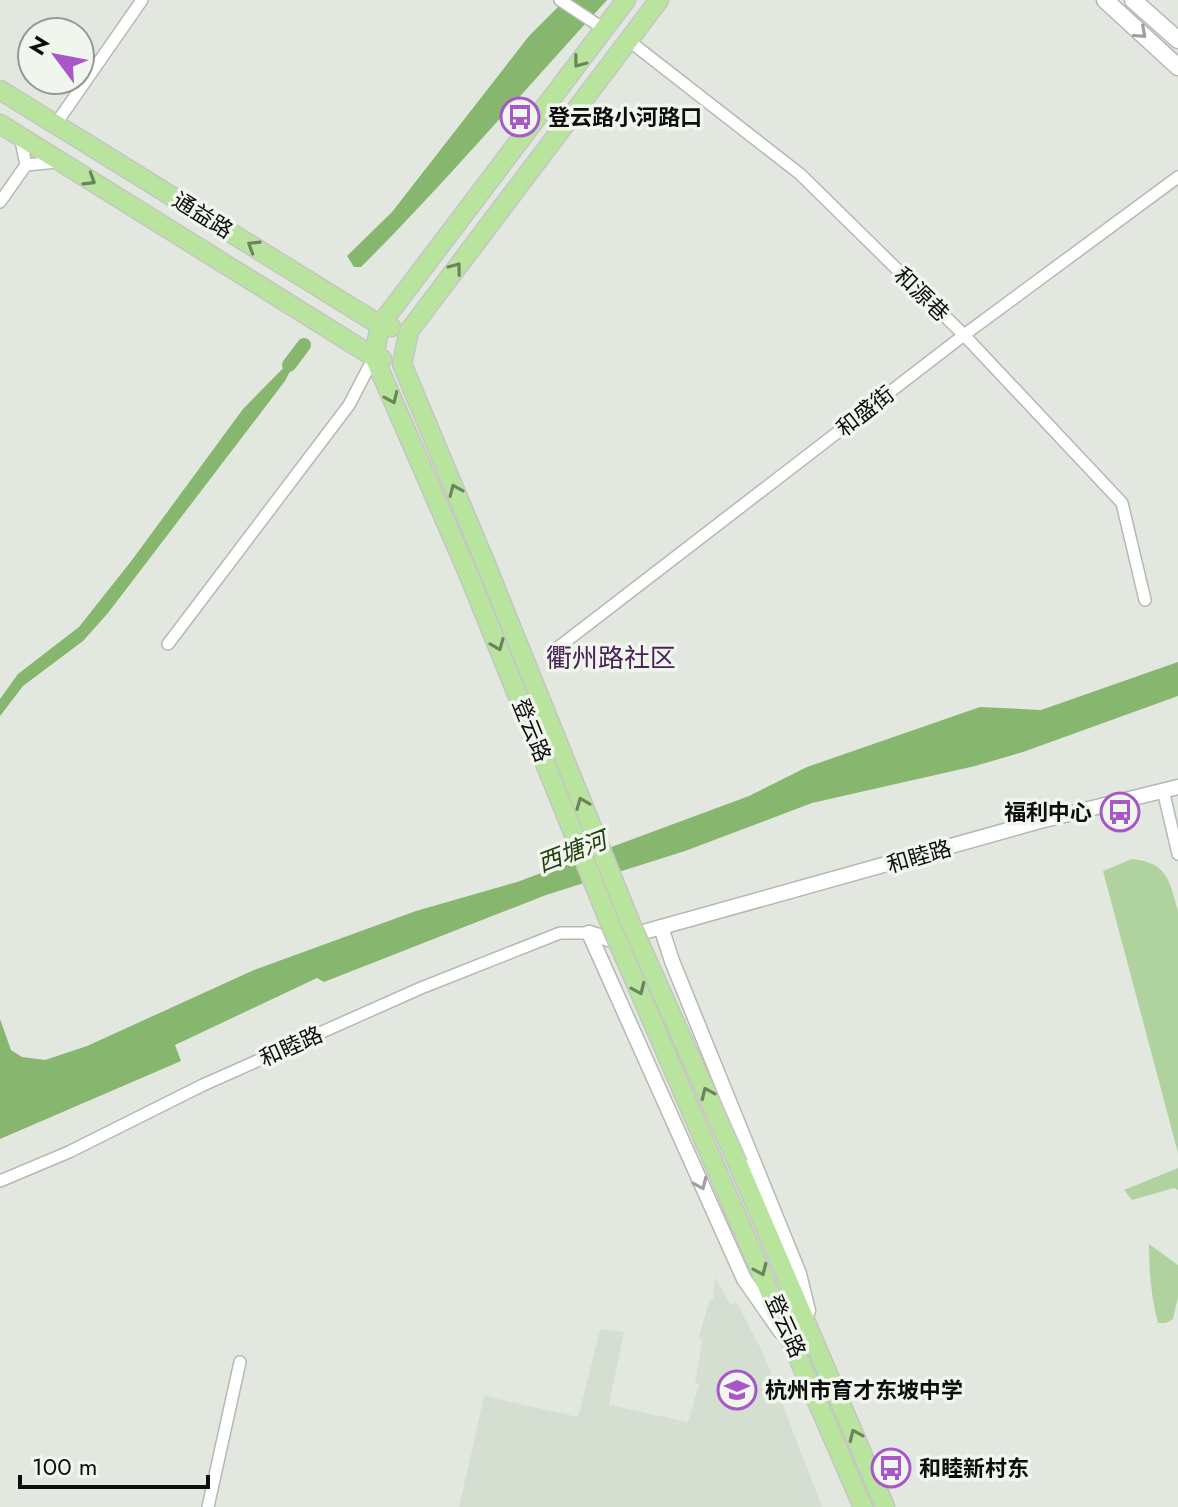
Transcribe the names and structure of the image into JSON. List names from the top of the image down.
{
  "streets": {
    "main road": ["通益路", "登云路"],
    "street": ["和源巷", "和盛街", "和睦路"]
  },
  "crossings": [
    ["通益路", "登云路"],
    ["和源巷", "和盛街"]
  ],
  "districts": ["衢州路社区"],
  "water": ["西塘河"],
  "places": {
    "bus stop": ["登云路小河路口", "福利中心", "和睦新村东"],
    "school or university": ["杭州市育才东坡中学"]
  },
  "scale_bar": "100 m",
  "north": "top left"
}
